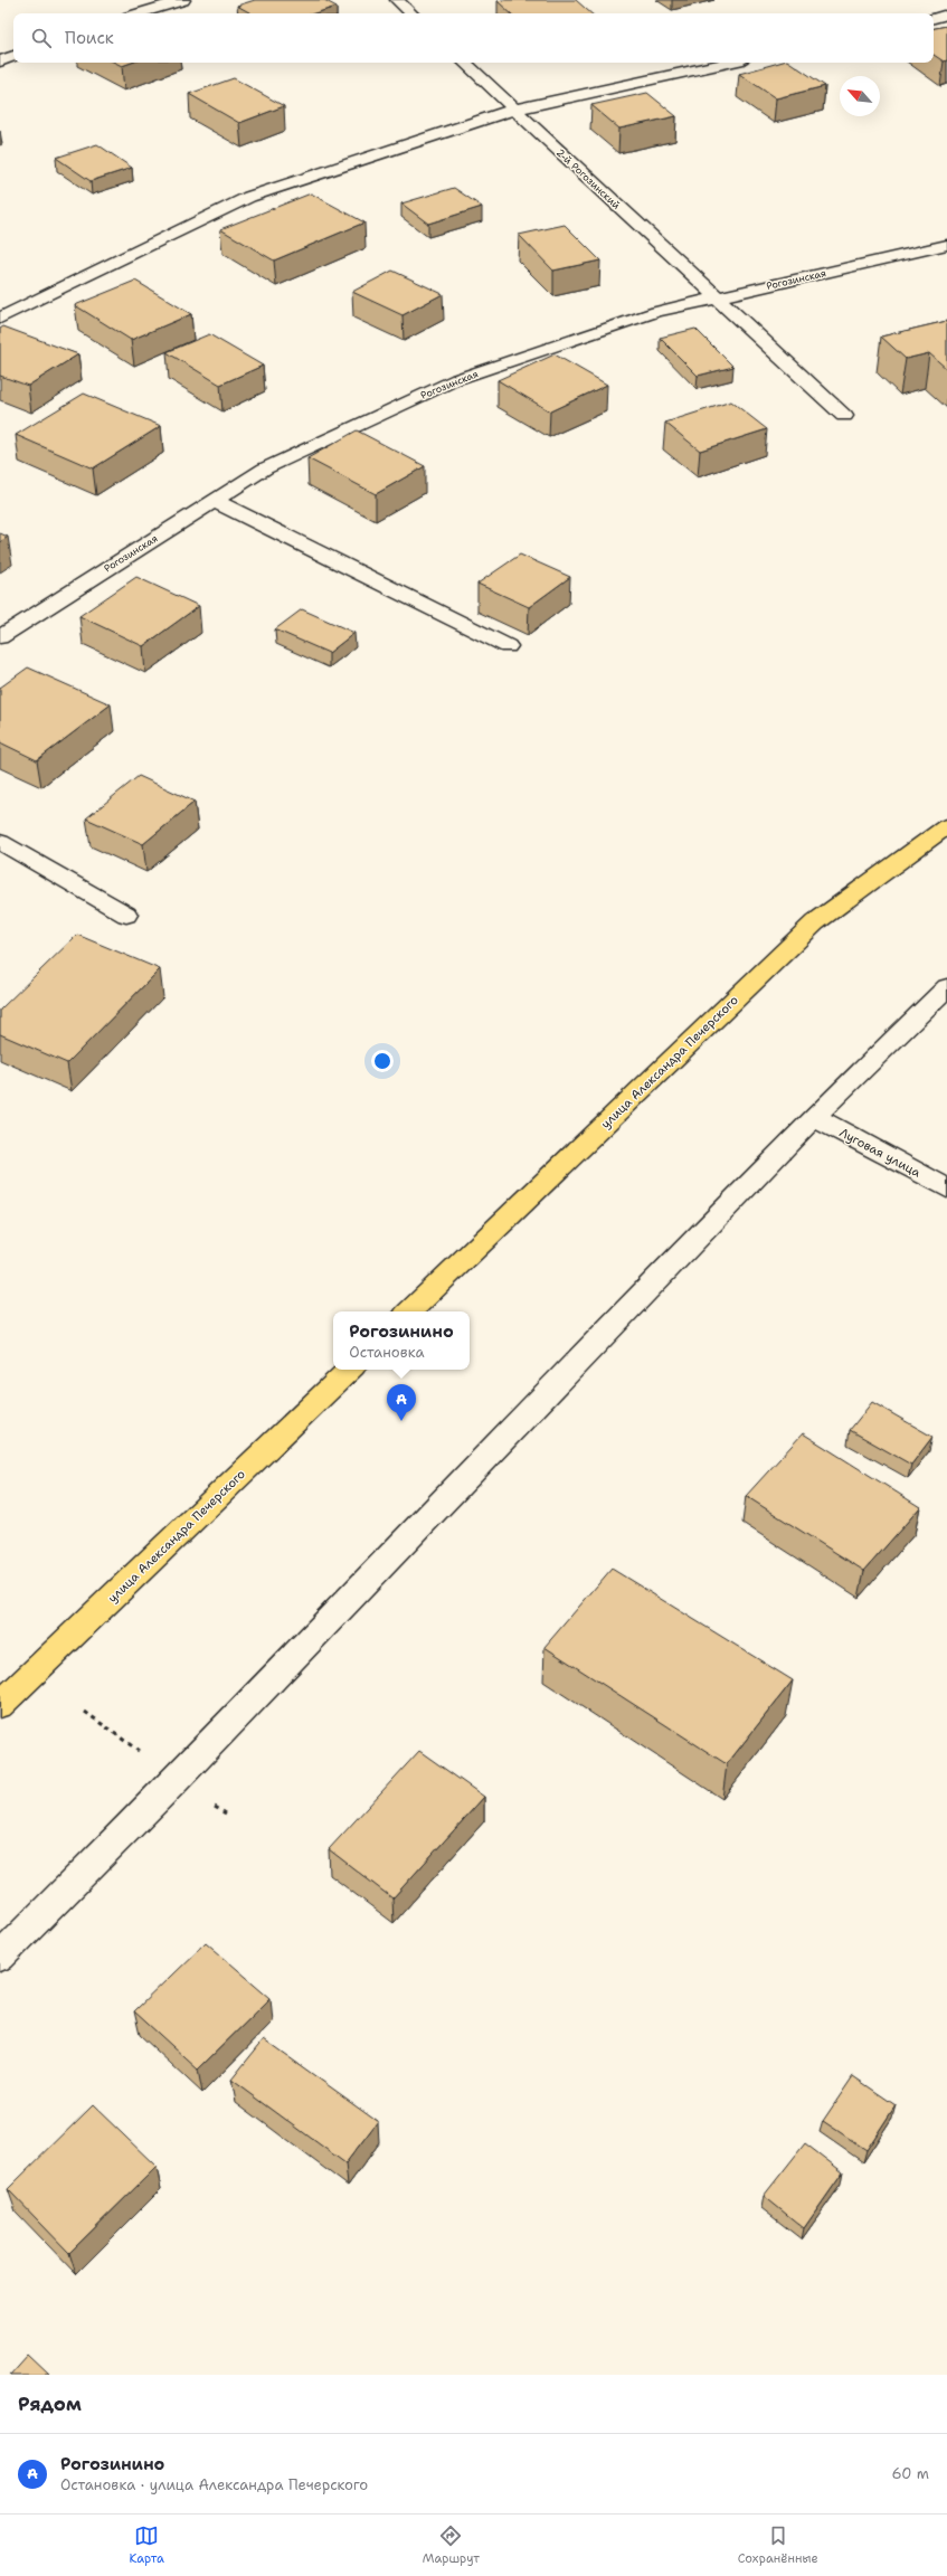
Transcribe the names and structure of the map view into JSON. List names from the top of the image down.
{
  "streets": {
    "main road": ["улица Александра Печерского"],
    "street": ["2-й Рогозинский", "Рогозинская", "Луговая улица"]
  },
  "crossings": [
    ["2-й Рогозинский", "Рогозинская"]
  ],
  "north": "top left",
  "page": {
    "search": "Поиск",
    "popup": ["Рогозинино", "Остановка"],
    "pins": "A",
    "heading": "Рядом",
    "list": [
      {
        "mark": "A",
        "name": "Рогозинино",
        "note": "Остановка · улица Александра Печерского",
        "value": "60 m"
      }
    ],
    "nav": ["Карта", "Маршрут", "Сохранённые"]
  }
}
